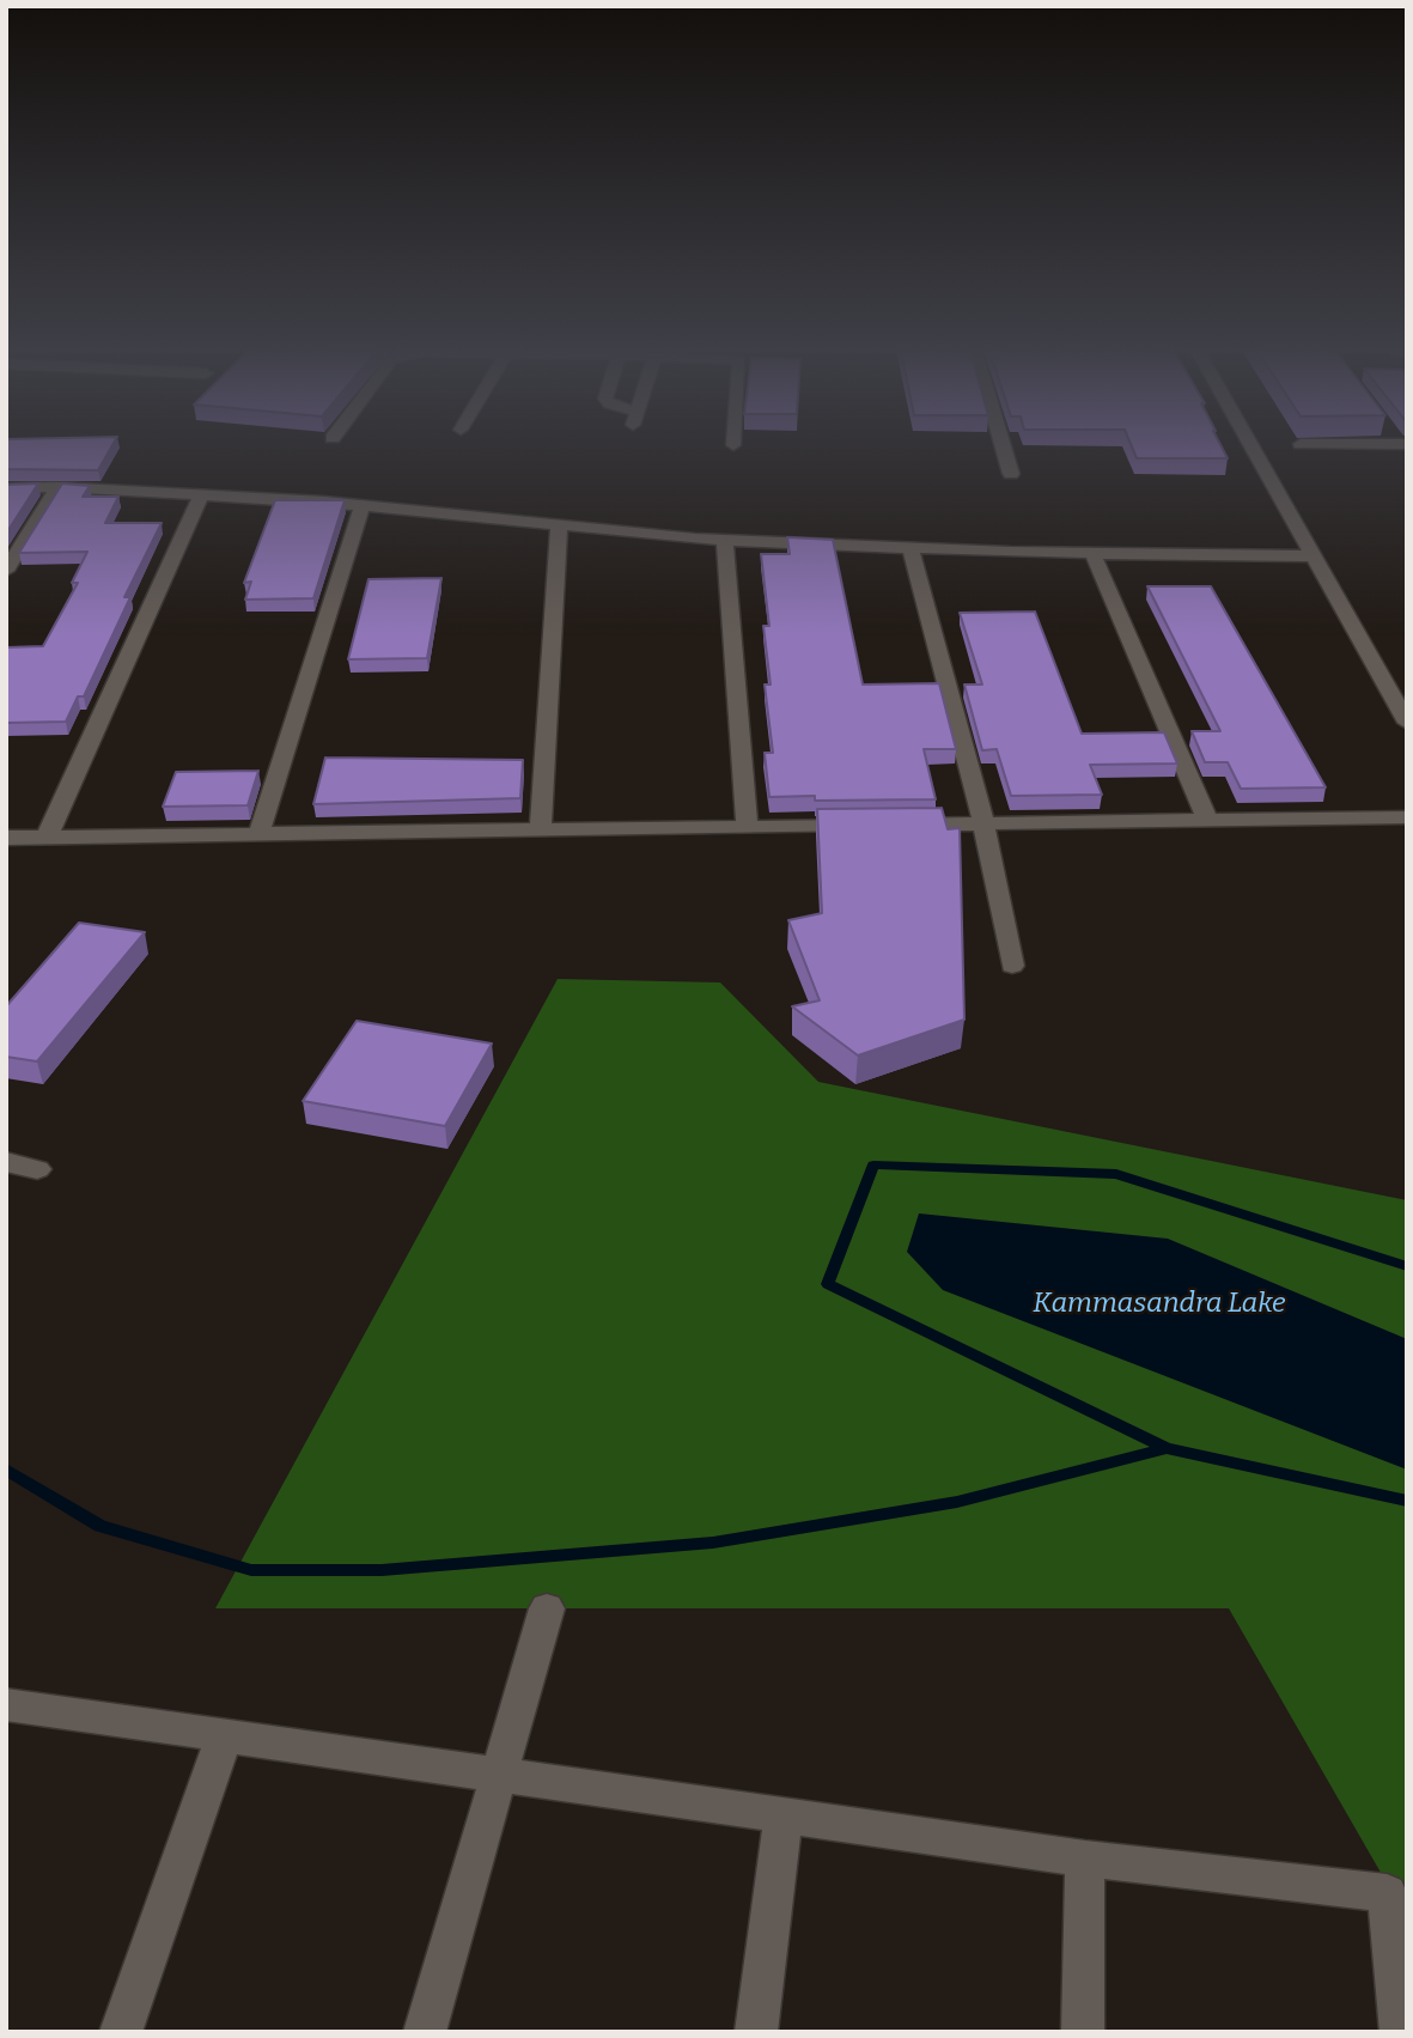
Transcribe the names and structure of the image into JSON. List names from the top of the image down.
{
  "water": ["Kammasandra Lake"]
}
